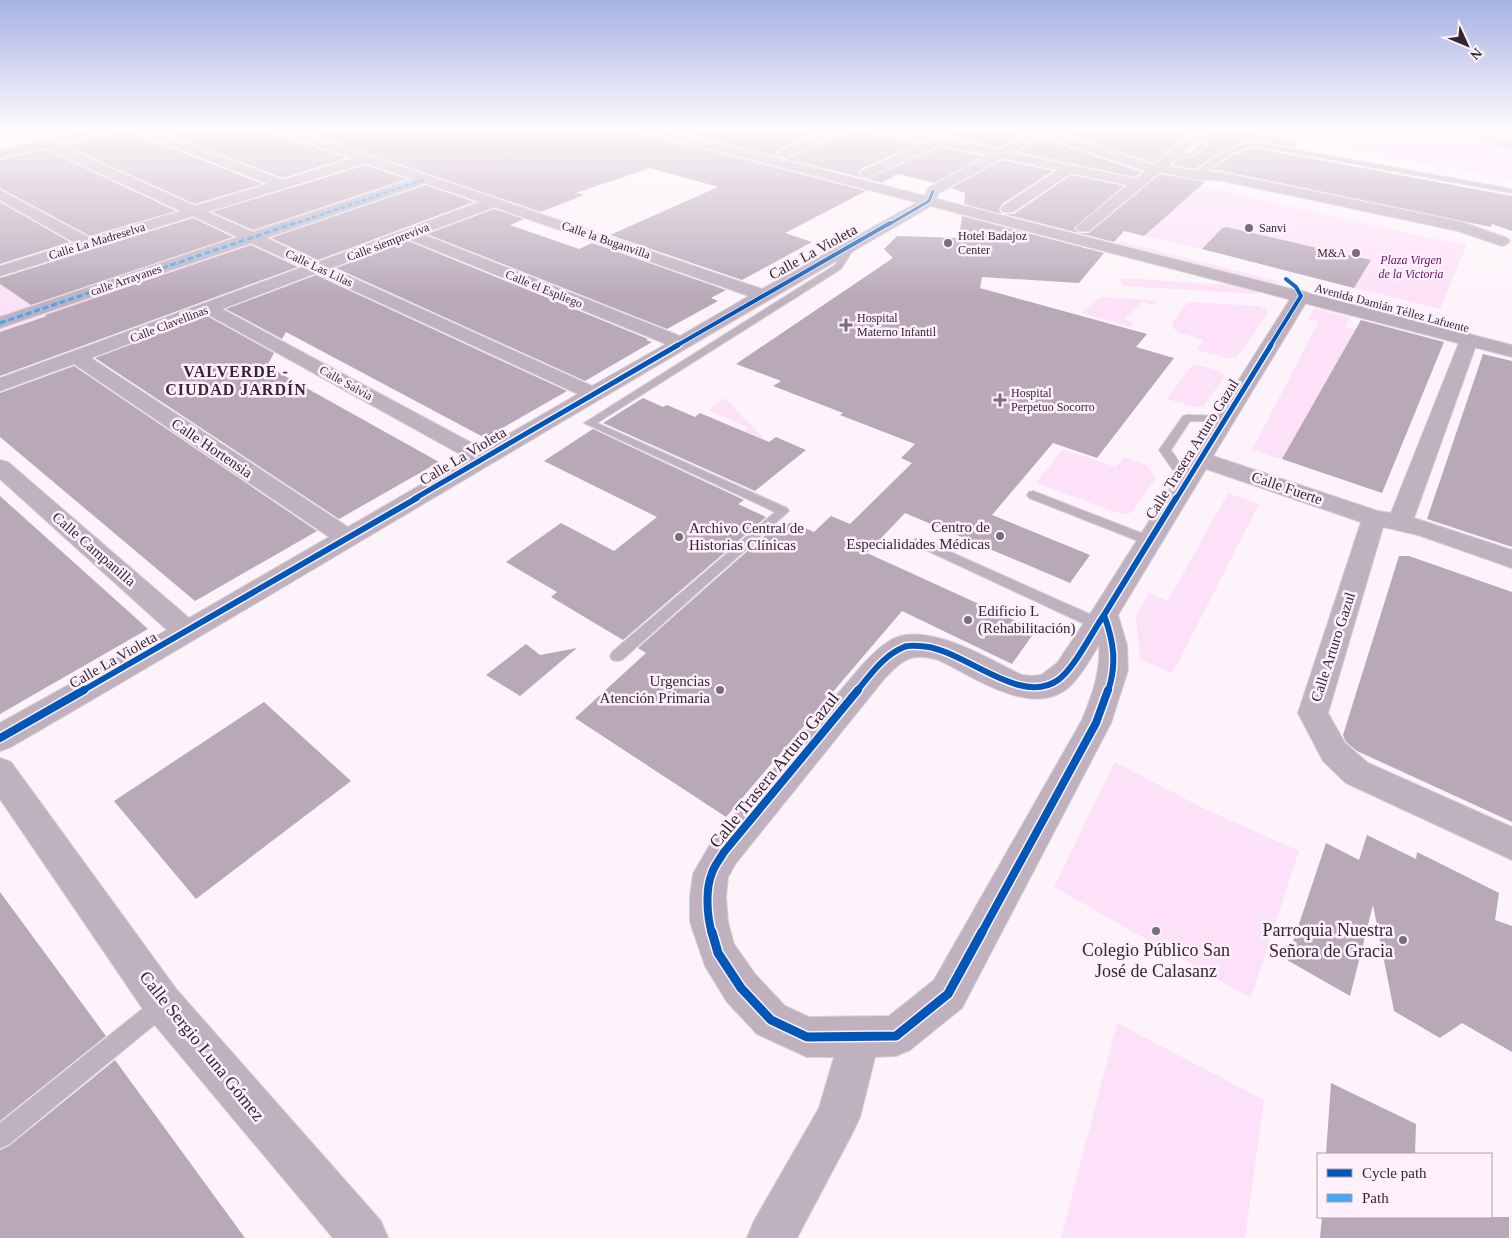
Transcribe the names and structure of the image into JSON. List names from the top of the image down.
{
  "streets": {
    "street": [
      "Calle la Buganvilla",
      "Calle La Madreselva",
      "Calle siempreviva",
      "Calle La Violeta",
      "Calle Las Lilas",
      "calle Arrayanes",
      "Calle el Espliego",
      "Avenida Damián Téllez Lafuente",
      "Calle Clavellinas",
      "Calle Salvia",
      "Calle Hortensia",
      "Calle Trasera Arturo Gazul",
      "Calle Fuerte",
      "Calle Campanilla",
      "Calle Arturo Gazul",
      "Calle Sergio Luna Gómez"
    ]
  },
  "crossings": [
    ["Calle la Buganvilla", "Calle siempreviva"],
    ["Calle la Buganvilla", "Calle La Violeta"],
    ["Calle La Madreselva", "Calle Las Lilas"],
    ["Calle siempreviva", "Calle el Espliego"],
    ["Calle siempreviva", "Calle Clavellinas"],
    ["Calle La Violeta", "Calle Las Lilas"],
    ["Calle La Violeta", "Calle el Espliego"],
    ["Calle La Violeta", "Avenida Damián Téllez Lafuente"],
    ["Calle La Violeta", "Calle Salvia"],
    ["Calle La Violeta", "Calle Hortensia"],
    ["Calle La Violeta", "Calle Campanilla"],
    ["Calle Las Lilas", "calle Arrayanes"],
    ["Calle Las Lilas", "Calle Clavellinas"],
    ["Avenida Damián Téllez Lafuente", "Calle Trasera Arturo Gazul"],
    ["Avenida Damián Téllez Lafuente", "Calle Arturo Gazul"],
    ["Calle Clavellinas", "Calle Salvia"],
    ["Calle Clavellinas", "Calle Hortensia"],
    ["Calle Trasera Arturo Gazul", "Calle Fuerte"],
    ["Calle Fuerte", "Calle Arturo Gazul"]
  ],
  "districts": ["VALVERDE - CIUDAD JARDÍN"],
  "parks": ["Plaza Virgen de la Victoria"],
  "places": {
    "other": [
      "Sanvi",
      "Hotel Badajoz Center",
      "M&A",
      "Centro de Especialidades Médicas",
      "Archivo Central de Historias Clínicas",
      "Edificio L (Rehabilitación)",
      "Urgencias Atención Primaria",
      "Colegio Público San José de Calasanz",
      "Parroquia Nuestra Señora de Gracia"
    ],
    "health": ["Hospital Materno Infantil", "Hospital Perpetuo Socorro"]
  },
  "legend": ["Cycle path", "Path"],
  "north": "bottom right"
}
